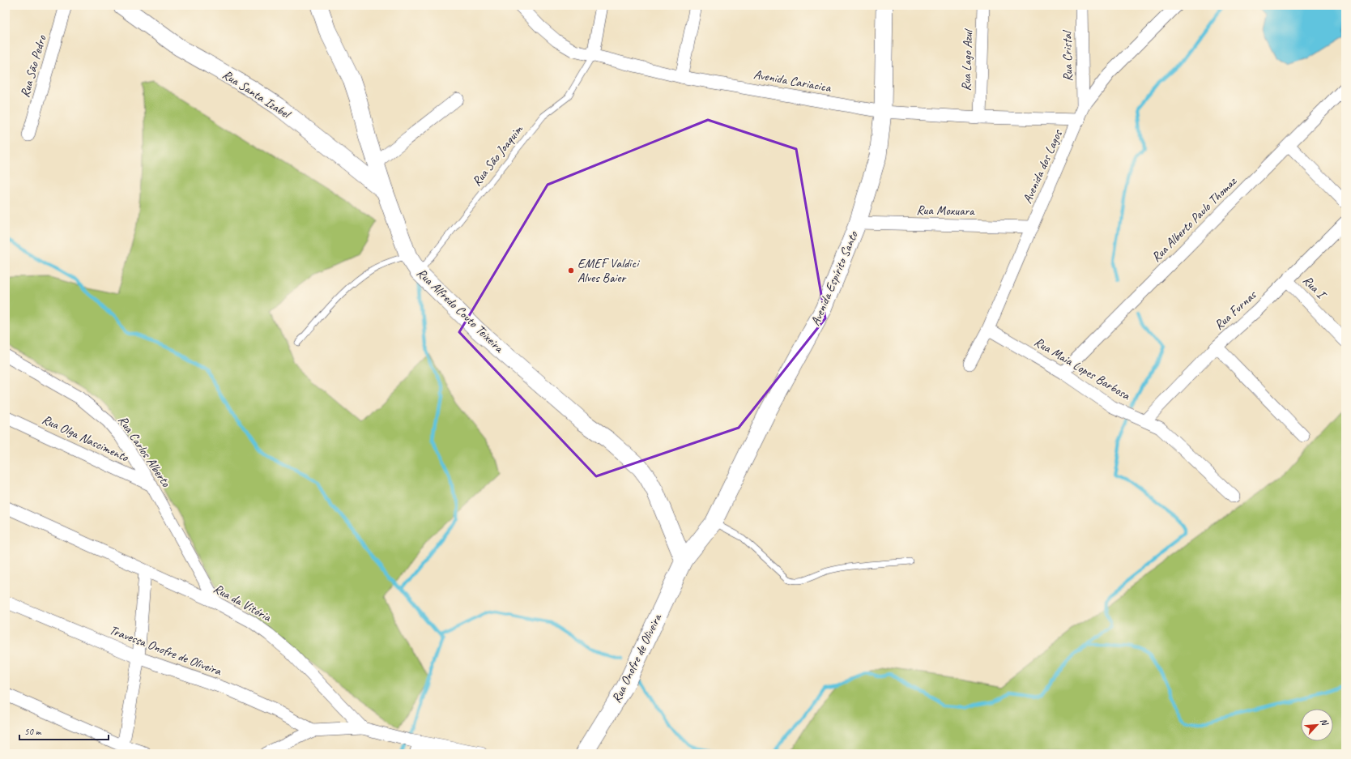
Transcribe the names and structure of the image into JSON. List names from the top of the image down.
{
  "streets": {
    "street": [
      "Rua Cristal",
      "Rua Lago Azul",
      "Rua São Pedro",
      "Avenida Cariacica",
      "Rua Santa Izabel",
      "Avenida dos Lagos",
      "Rua Moxuara",
      "Rua Alberto Paulo Thomaz",
      "Avenida Espírito Santo",
      "Rua I",
      "Rua Alfredo Couto Teixeira",
      "Rua Furnas",
      "Rua Maia Lopes Barbosa",
      "Rua Olga Nascimento",
      "Rua Carlos Alberto",
      "Rua da Vitória",
      "Travessa Onofre de Oliveira",
      "Rua Onofre de Oliveira"
    ],
    "lane": ["Rua São Joaquim"]
  },
  "crossings": [
    ["Rua Cristal", "Avenida dos Lagos"],
    ["Rua Lago Azul", "Avenida Cariacica"],
    ["Avenida Cariacica", "Rua São Joaquim"],
    ["Avenida Cariacica", "Avenida dos Lagos"],
    ["Avenida Cariacica", "Avenida Espírito Santo"],
    ["Rua Santa Izabel", "Rua Alfredo Couto Teixeira"],
    ["Rua São Joaquim", "Rua Alfredo Couto Teixeira"],
    ["Avenida dos Lagos", "Rua Moxuara"],
    ["Avenida dos Lagos", "Rua Maia Lopes Barbosa"],
    ["Rua Moxuara", "Avenida Espírito Santo"],
    ["Rua Alberto Paulo Thomaz", "Rua Maia Lopes Barbosa"],
    ["Avenida Espírito Santo", "Rua Alfredo Couto Teixeira"],
    ["Avenida Espírito Santo", "Rua Onofre de Oliveira"],
    ["Rua I", "Rua Furnas"],
    ["Rua Alfredo Couto Teixeira", "Rua Onofre de Oliveira"],
    ["Rua Furnas", "Rua Maia Lopes Barbosa"],
    ["Rua Olga Nascimento", "Rua Carlos Alberto"],
    ["Rua Carlos Alberto", "Rua da Vitória"]
  ],
  "places": ["EMEF Valdici Alves Baier"],
  "scale_bar": "50 m",
  "north": "top right"
}
